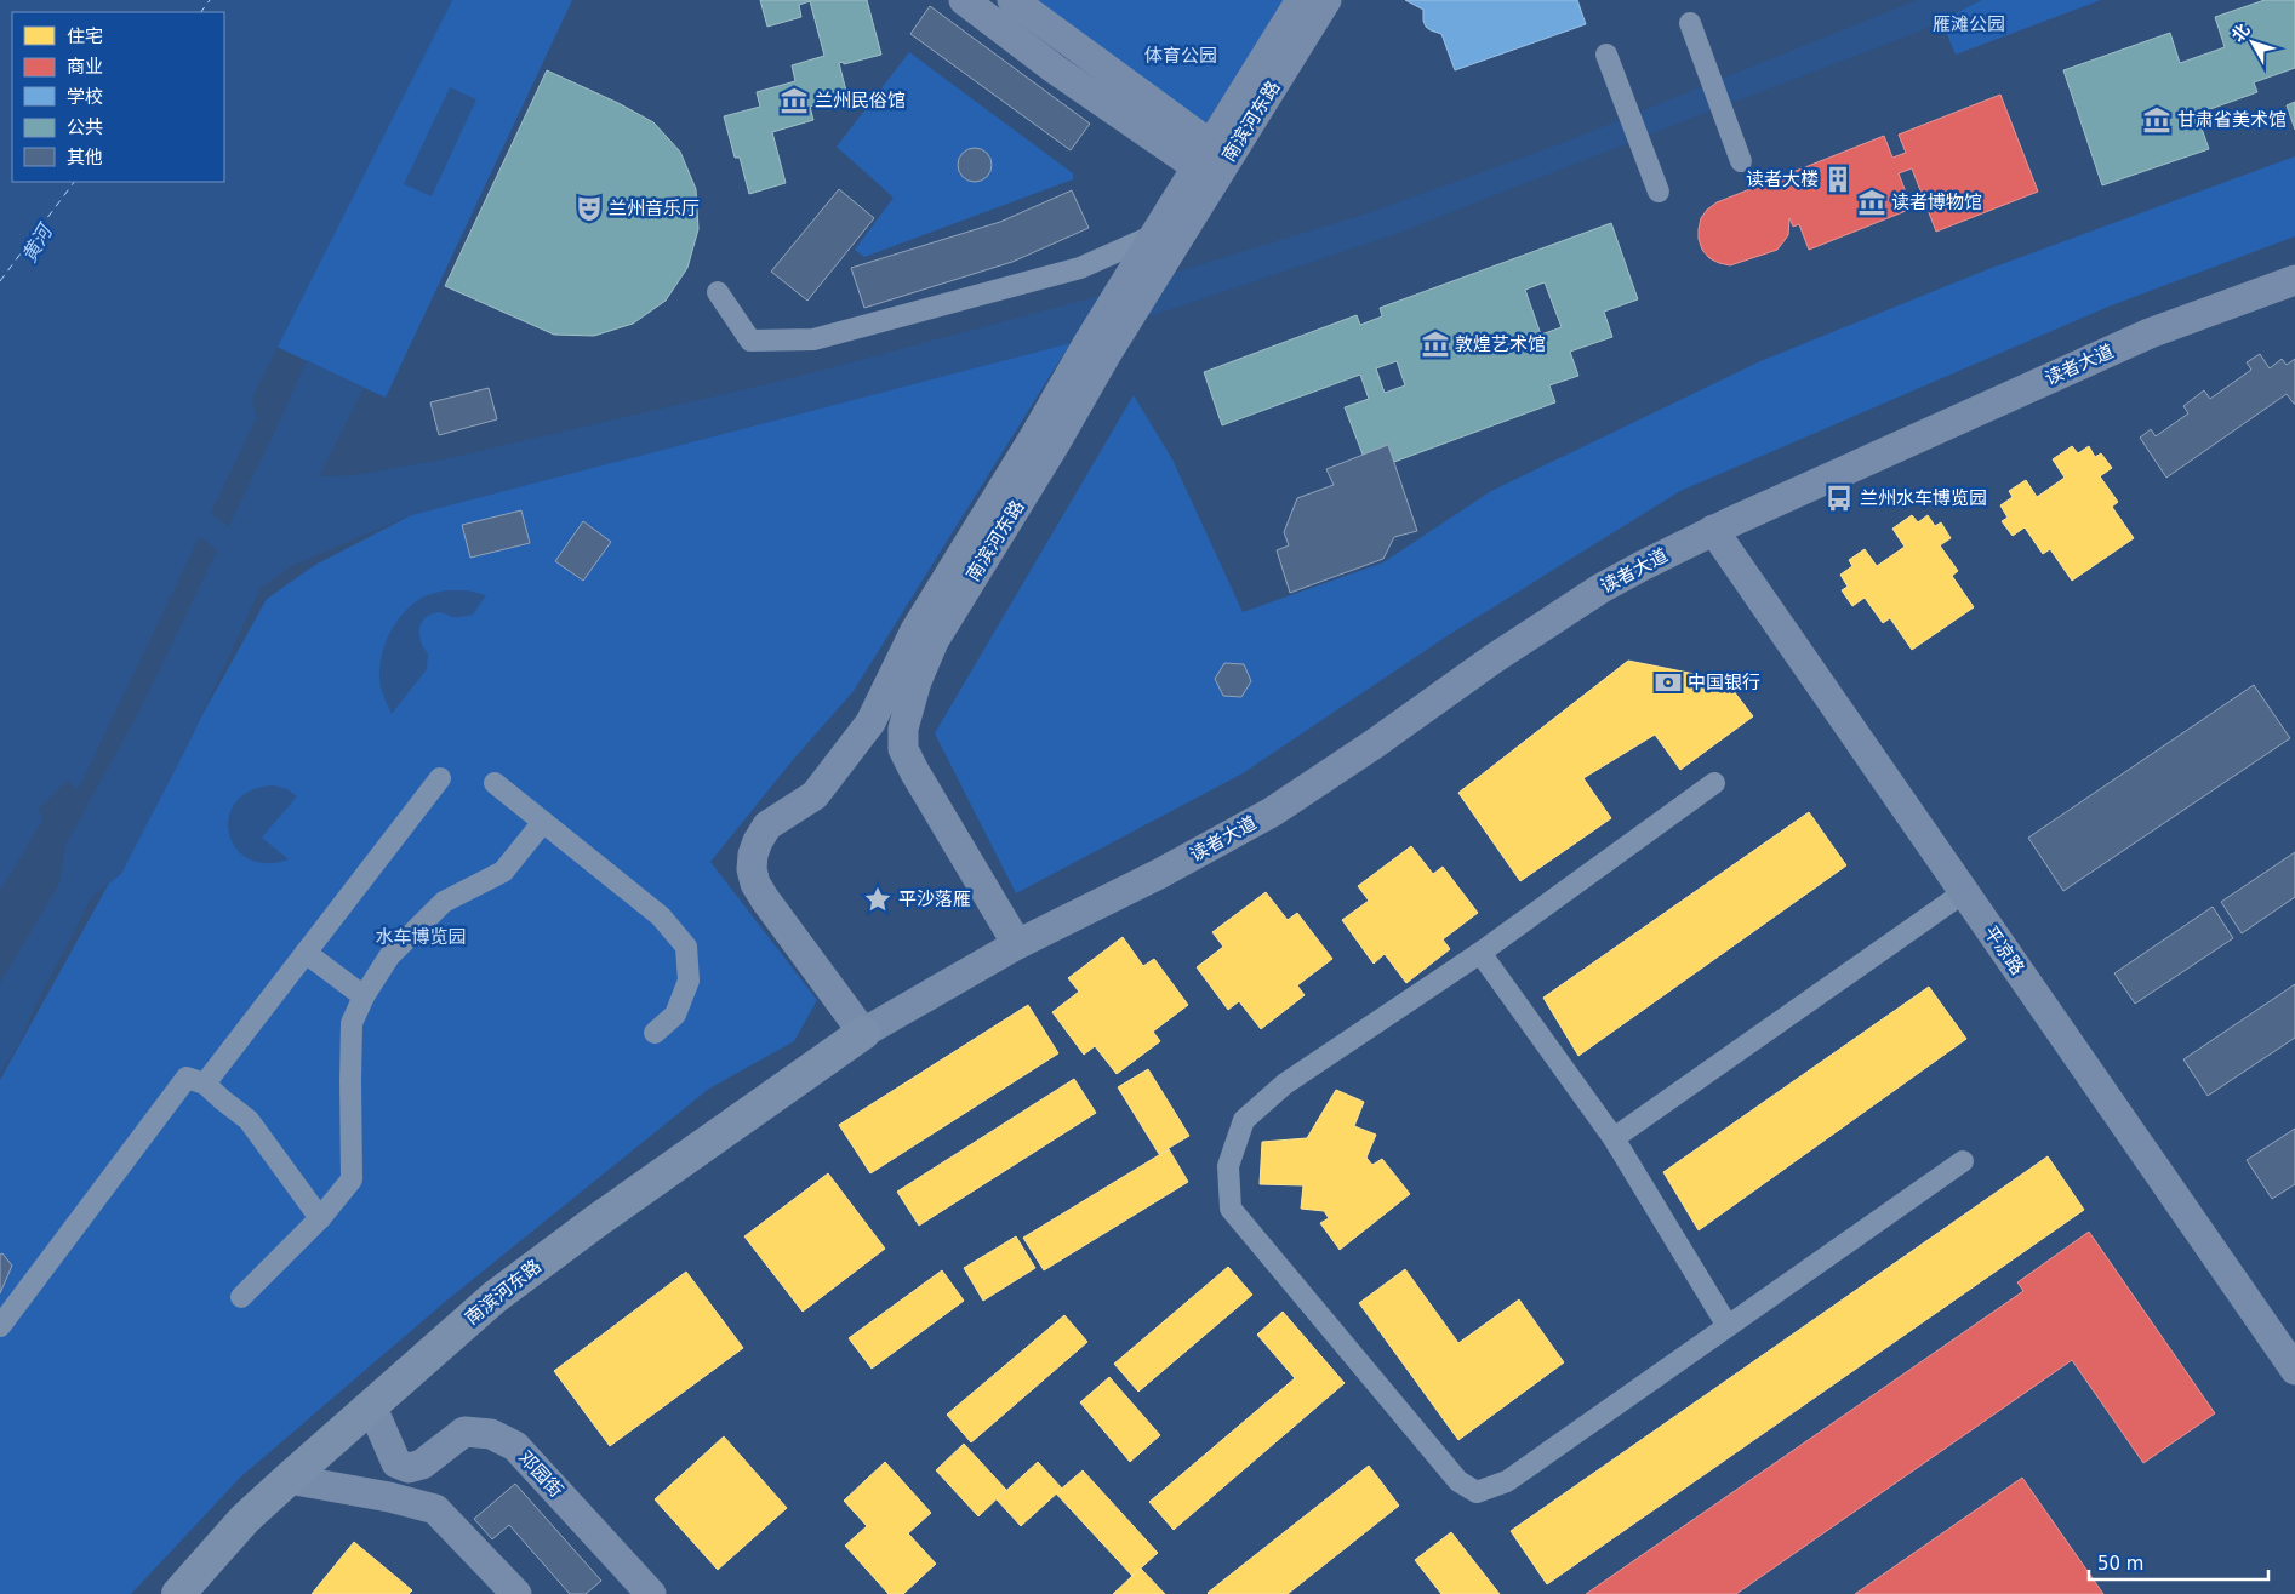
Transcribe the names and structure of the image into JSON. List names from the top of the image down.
{
  "streets": {
    "main road": [
      "南滨河东路",
      "读者大道",
      "平凉路",
      "邓园街"
    ]
  },
  "crossings": [
    ["南滨河东路", "读者大道"],
    ["南滨河东路", "邓园街"],
    ["读者大道", "平凉路"]
  ],
  "water": ["黄河"],
  "parks": ["雁滩公园", "体育公园", "水车博览园"],
  "places": {
    "museum": [
      "兰州民俗馆",
      "甘肃省美术馆",
      "读者博物馆",
      "敦煌艺术馆"
    ],
    "building": ["读者大楼"],
    "theatre": ["兰州音乐厅"],
    "bus stop": ["兰州水车博览园"],
    "bank": ["中国银行"],
    "place": ["平沙落雁"]
  },
  "legend": [
    "住宅",
    "商业",
    "学校",
    "公共",
    "其他"
  ],
  "scale_bar": "50 m",
  "north": "top left"
}
